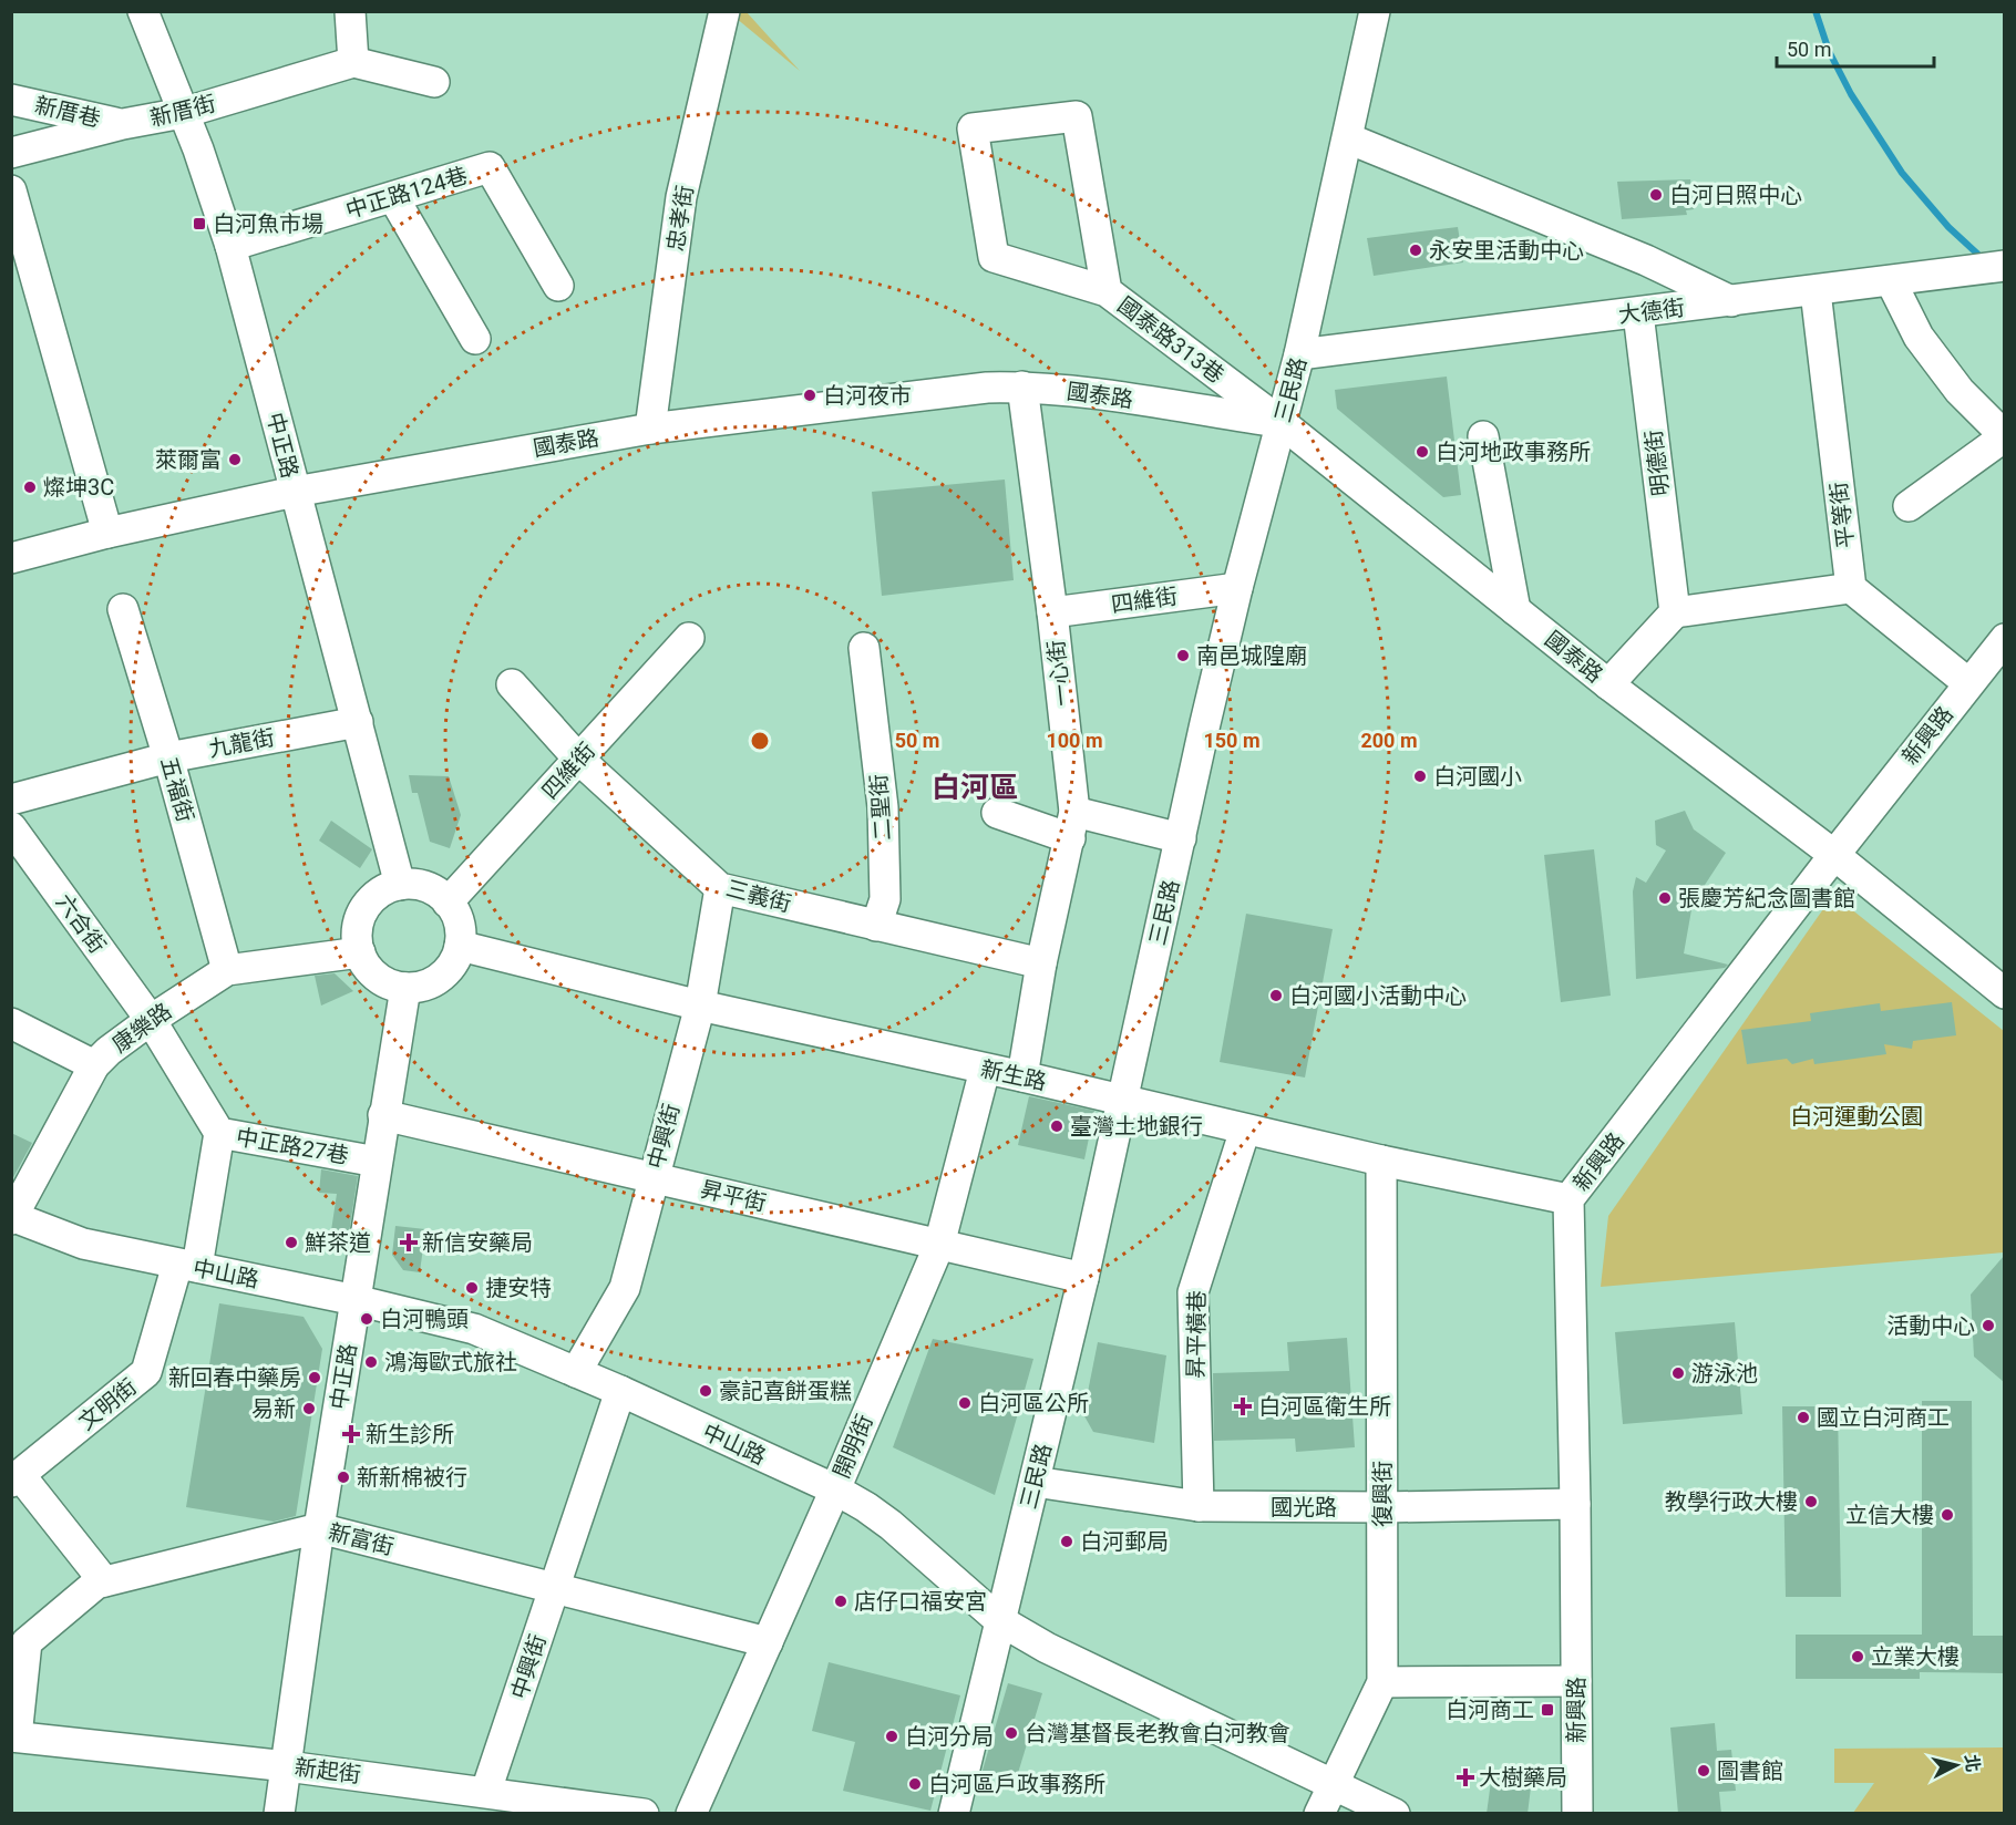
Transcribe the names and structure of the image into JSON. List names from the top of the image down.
{
  "streets": {
    "street": [
      "新厝街",
      "新厝巷",
      "中正路124巷",
      "忠孝街",
      "大德街",
      "國泰路313巷",
      "三民路",
      "國泰路",
      "中正路",
      "明德街",
      "平等街",
      "四維街",
      "一心街",
      "新興路",
      "九龍街",
      "五福街",
      "二聖街",
      "三義街",
      "六合街",
      "康樂路",
      "新生路",
      "中興街",
      "中正路27巷",
      "昇平街",
      "中山路",
      "昇平橫巷",
      "文明街",
      "開明街",
      "復興街",
      "國光路",
      "新富街",
      "新起街"
    ]
  },
  "crossings": [
    ["新厝街", "新厝巷"],
    ["新厝街", "中正路"],
    ["中正路124巷", "中正路"],
    ["忠孝街", "國泰路"],
    ["大德街", "三民路"],
    ["大德街", "明德街"],
    ["大德街", "平等街"],
    ["國泰路313巷", "三民路"],
    ["國泰路313巷", "國泰路"],
    ["三民路", "國泰路"],
    ["三民路", "四維街"],
    ["三民路", "新生路"],
    ["三民路", "昇平街"],
    ["三民路", "中山路"],
    ["三民路", "國光路"],
    ["國泰路", "中正路"],
    ["國泰路", "一心街"],
    ["國泰路", "新興路"],
    ["中正路", "四維街"],
    ["中正路", "九龍街"],
    ["中正路", "康樂路"],
    ["中正路", "新生路"],
    ["中正路", "中正路27巷"],
    ["中正路", "昇平街"],
    ["中正路", "中山路"],
    ["中正路", "新富街"],
    ["中正路", "新起街"],
    ["四維街", "一心街"],
    ["四維街", "三義街"],
    ["四維街", "康樂路"],
    ["四維街", "新生路"],
    ["一心街", "三義街"],
    ["一心街", "新生路"],
    ["新興路", "新生路"],
    ["新興路", "國光路"],
    ["九龍街", "五福街"],
    ["五福街", "康樂路"],
    ["二聖街", "三義街"],
    ["三義街", "中興街"],
    ["六合街", "康樂路"],
    ["六合街", "中正路27巷"],
    ["康樂路", "新生路"],
    ["康樂路", "中正路27巷"],
    ["康樂路", "中山路"],
    ["新生路", "中興街"],
    ["新生路", "昇平橫巷"],
    ["新生路", "開明街"],
    ["新生路", "復興街"],
    ["中興街", "昇平街"],
    ["中興街", "中山路"],
    ["中興街", "新富街"],
    ["中興街", "新起街"],
    ["中正路27巷", "文明街"],
    ["昇平街", "開明街"],
    ["中山路", "文明街"],
    ["中山路", "開明街"],
    ["中山路", "復興街"],
    ["昇平橫巷", "國光路"],
    ["開明街", "新富街"],
    ["復興街", "國光路"],
    ["新富街", "新起街"]
  ],
  "districts": ["白河區"],
  "parks": ["白河運動公園"],
  "places": {
    "other": [
      "白河日照中心",
      "永安里活動中心",
      "白河夜市",
      "白河地政事務所",
      "萊爾富",
      "燦坤3C",
      "南邑城隍廟",
      "白河國小",
      "張慶芳紀念圖書館",
      "白河國小活動中心",
      "臺灣土地銀行",
      "鮮茶道",
      "捷安特",
      "白河鴨頭",
      "活動中心",
      "鴻海歐式旅社",
      "游泳池",
      "新回春中藥房",
      "豪記喜餅蛋糕",
      "白河區公所",
      "易新",
      "國立白河商工",
      "新新棉被行",
      "教學行政大樓",
      "立信大樓",
      "白河郵局",
      "店仔口福安宮",
      "立業大樓",
      "台灣基督長老教會白河教會",
      "白河分局",
      "圖書館",
      "白河區戶政事務所"
    ],
    "transit": ["白河魚市場", "白河商工"],
    "health": [
      "新信安藥局",
      "白河區衛生所",
      "新生診所",
      "大樹藥局"
    ]
  },
  "scale_bar": "50 m",
  "north": "right",
  "rings": [
    "50 m",
    "100 m",
    "150 m",
    "200 m"
  ]
}
